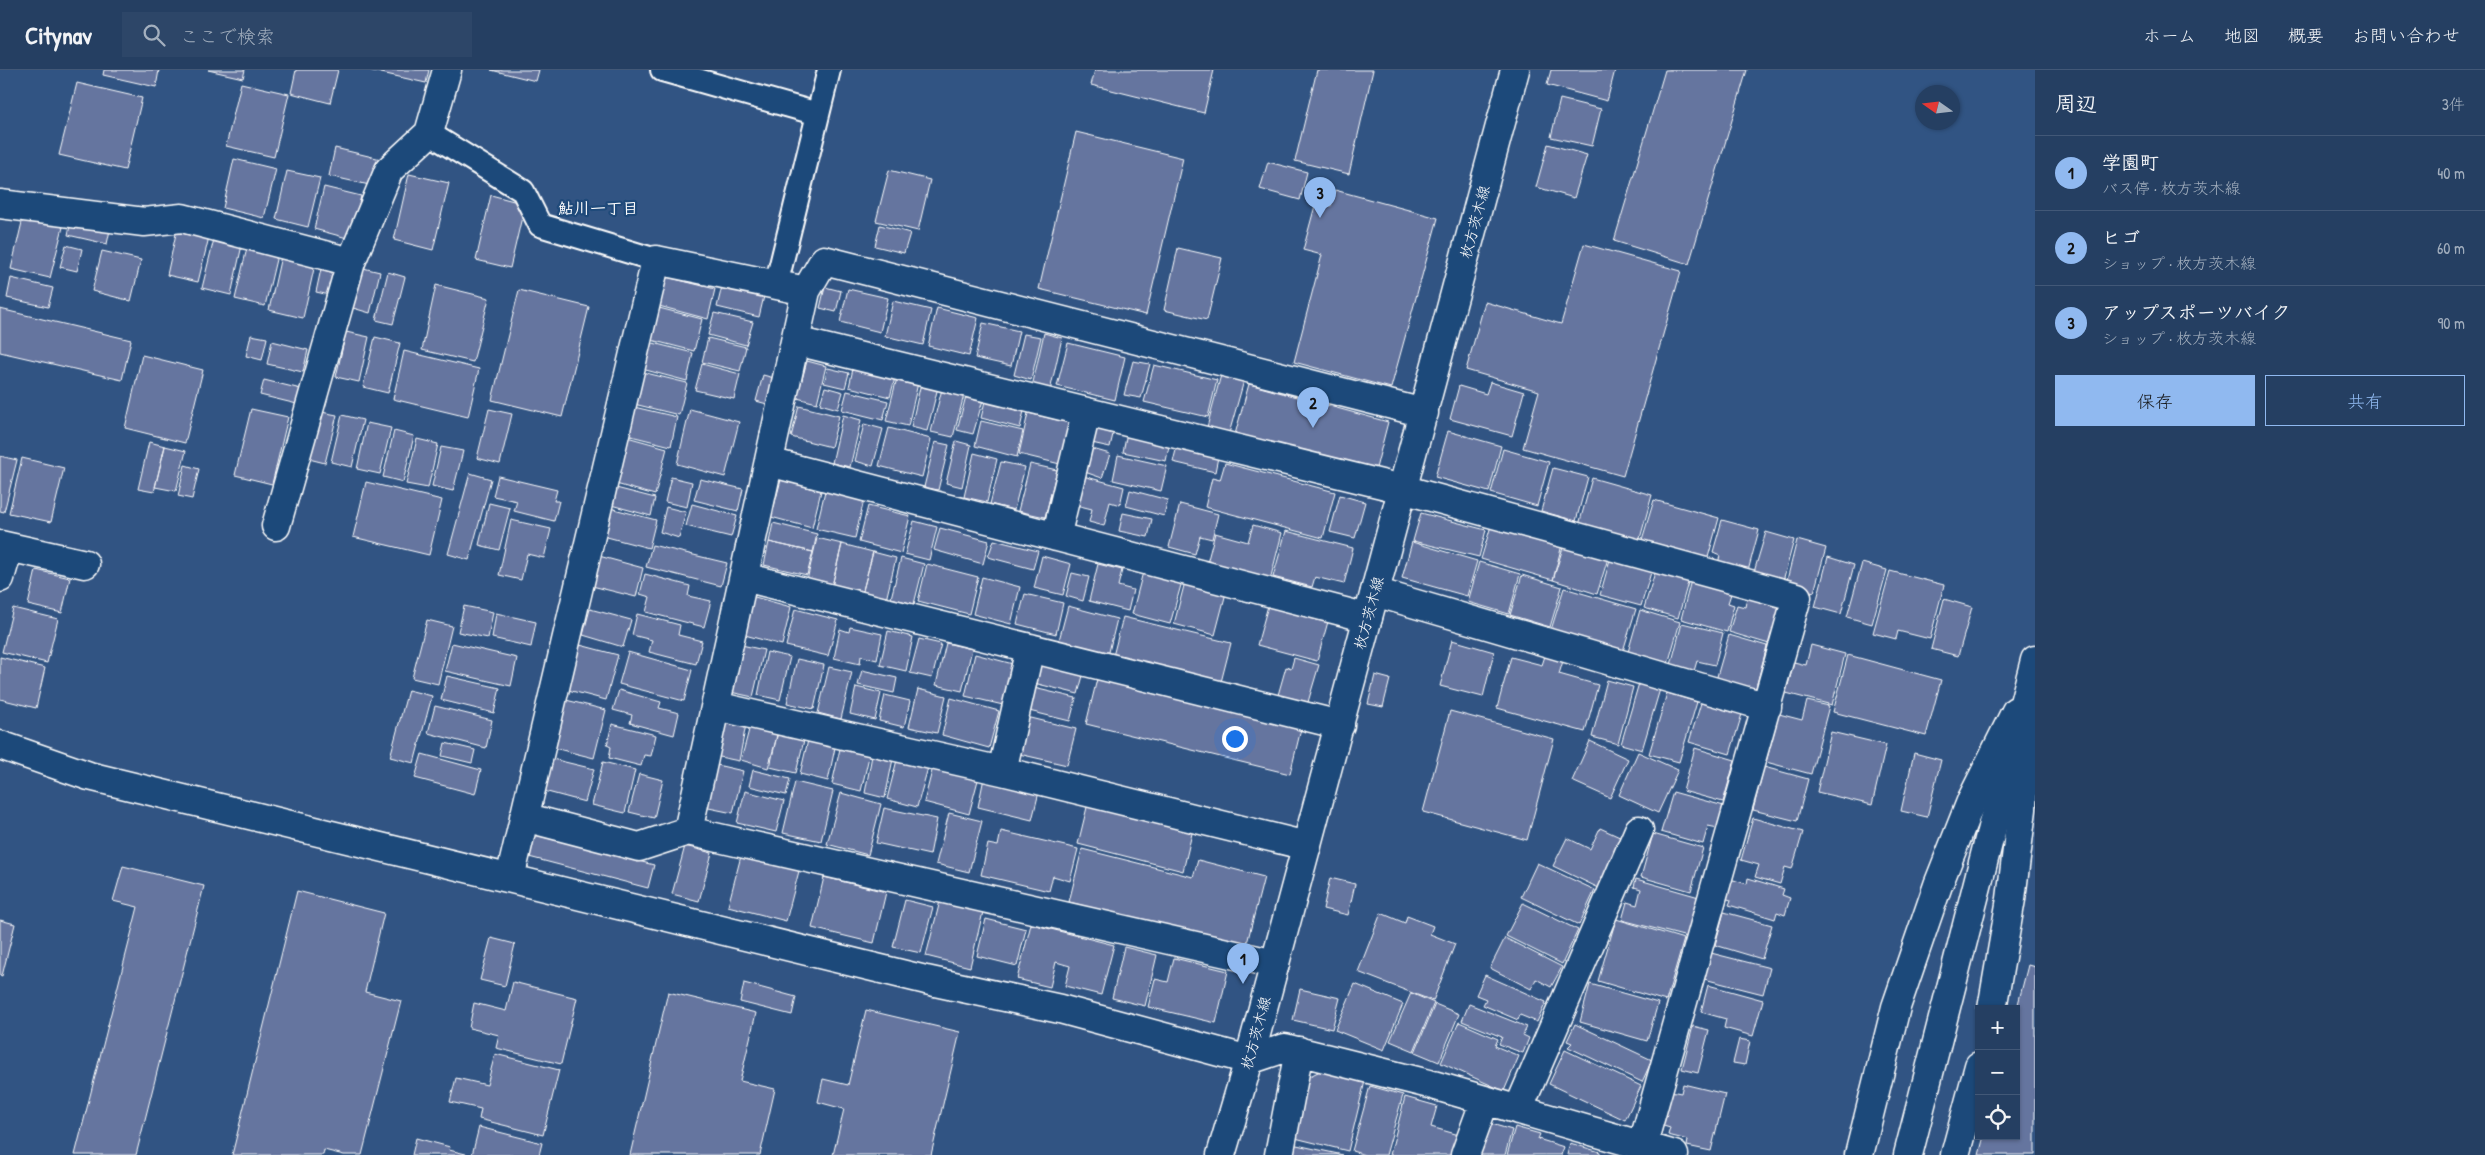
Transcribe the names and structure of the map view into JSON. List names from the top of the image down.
{
  "streets": {
    "street": ["枚方茨木線"]
  },
  "districts": ["鮎川一丁目"],
  "north": "left",
  "page": {
    "header": "Citynav",
    "search": "ここで検索",
    "nav": [
      "ホーム",
      "地図",
      "概要",
      "お問い合わせ"
    ],
    "heading": ["周辺", "3件"],
    "list": [
      {
        "mark": "1",
        "name": "学園町",
        "note": "バス停 · 枚方茨木線",
        "value": "40 m"
      },
      {
        "mark": "2",
        "name": "ヒゴ",
        "note": "ショップ · 枚方茨木線",
        "value": "60 m"
      },
      {
        "mark": "3",
        "name": "アップスポーツバイク",
        "note": "ショップ · 枚方茨木線",
        "value": "90 m"
      }
    ],
    "pins": ["3", "2", "1"],
    "buttons": ["保存", "共有"],
    "map_buttons": ["+", "−"]
  }
}
